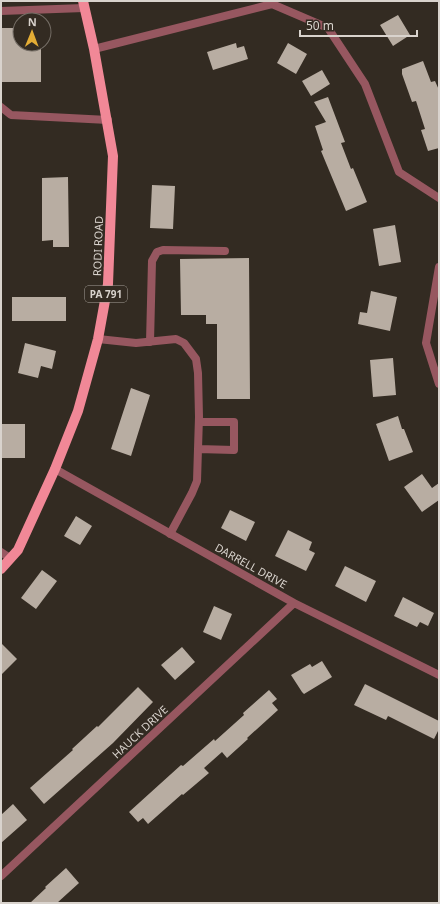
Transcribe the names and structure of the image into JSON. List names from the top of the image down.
{
  "streets": {
    "main road": ["RODI ROAD", "PA 791"],
    "street": ["DARRELL DRIVE", "HAUCK DRIVE"]
  },
  "crossings": [
    ["RODI ROAD", "DARRELL DRIVE"],
    ["DARRELL DRIVE", "HAUCK DRIVE"]
  ],
  "scale_bar": "50 m",
  "north": "top"
}
